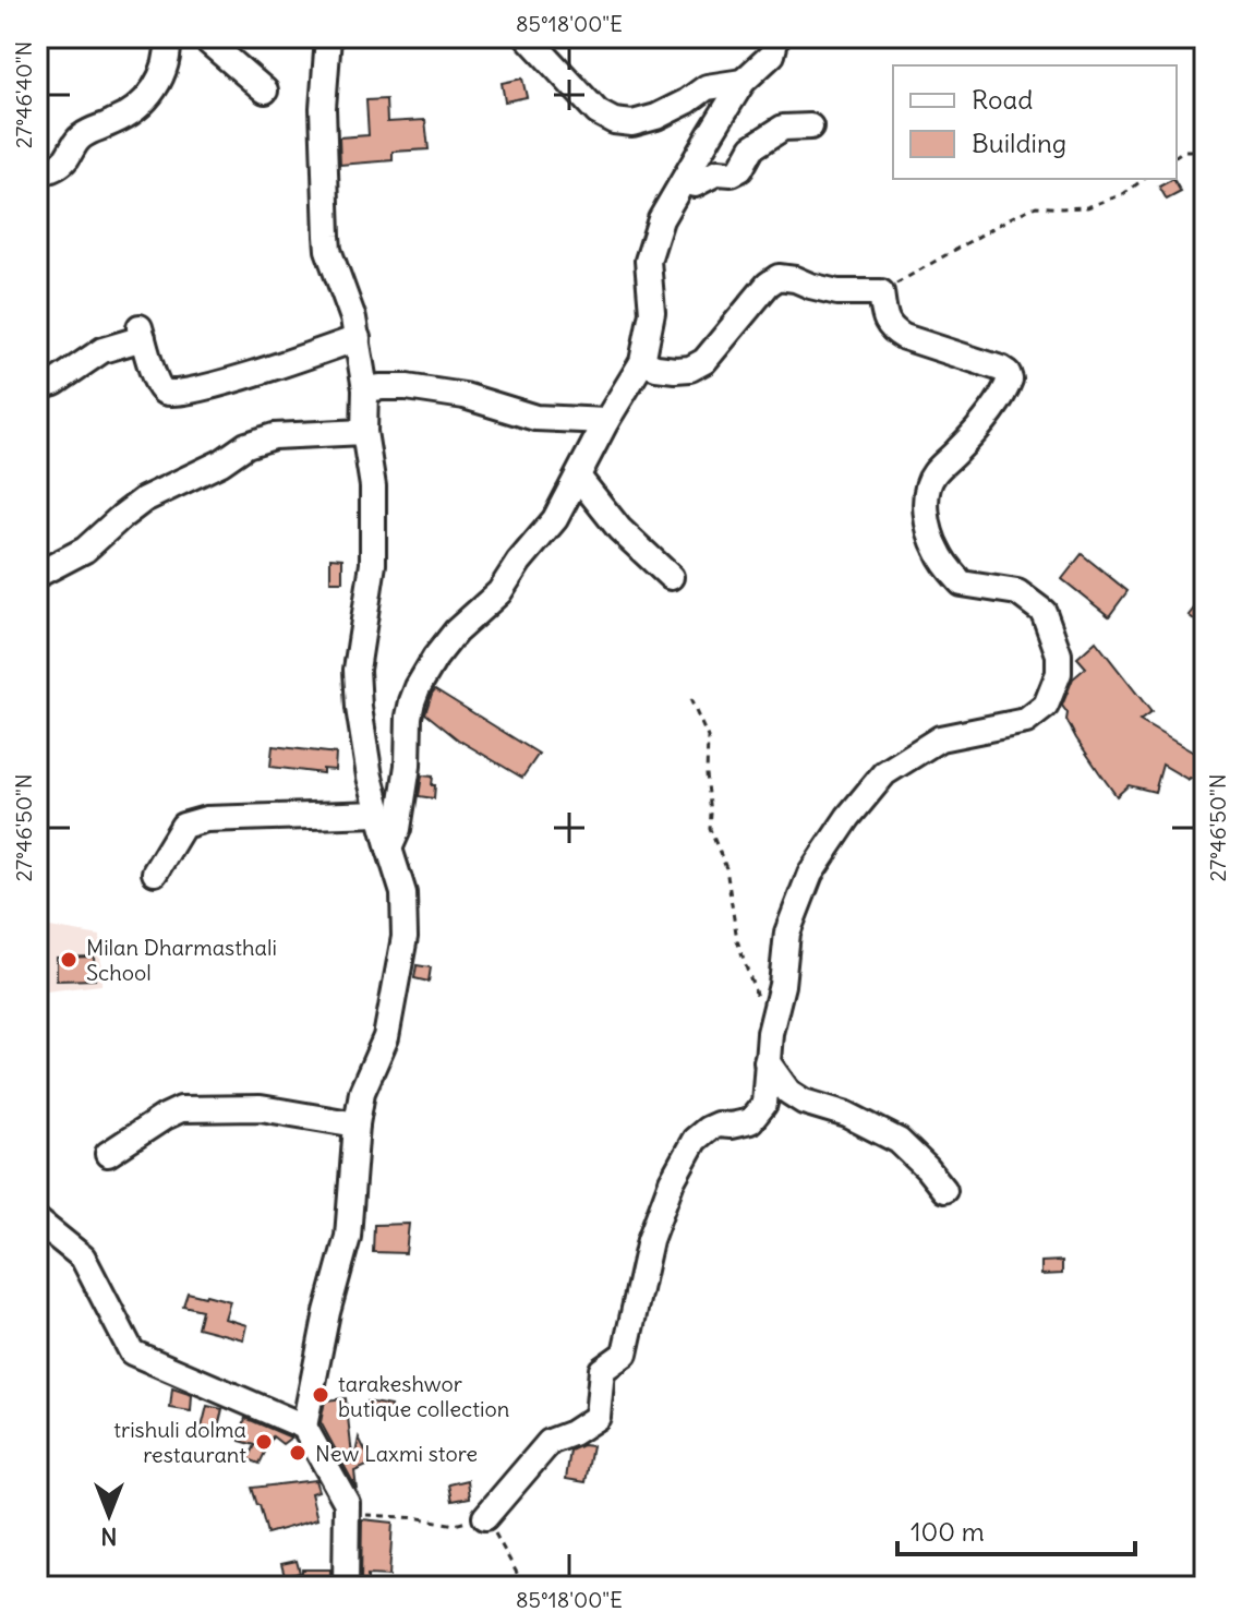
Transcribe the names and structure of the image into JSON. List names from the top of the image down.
{
  "places": [
    "Milan Dharmasthali School",
    "tarakeshwor butique collection",
    "trishuli dolma restaurant",
    "New Laxmi store"
  ],
  "legend": ["Road", "Building"],
  "scale_bar": "100 m",
  "north": "bottom",
  "coordinates": ["85°18'00\"E", "27°46'40\"N", "27°46'50\"N"]
}
